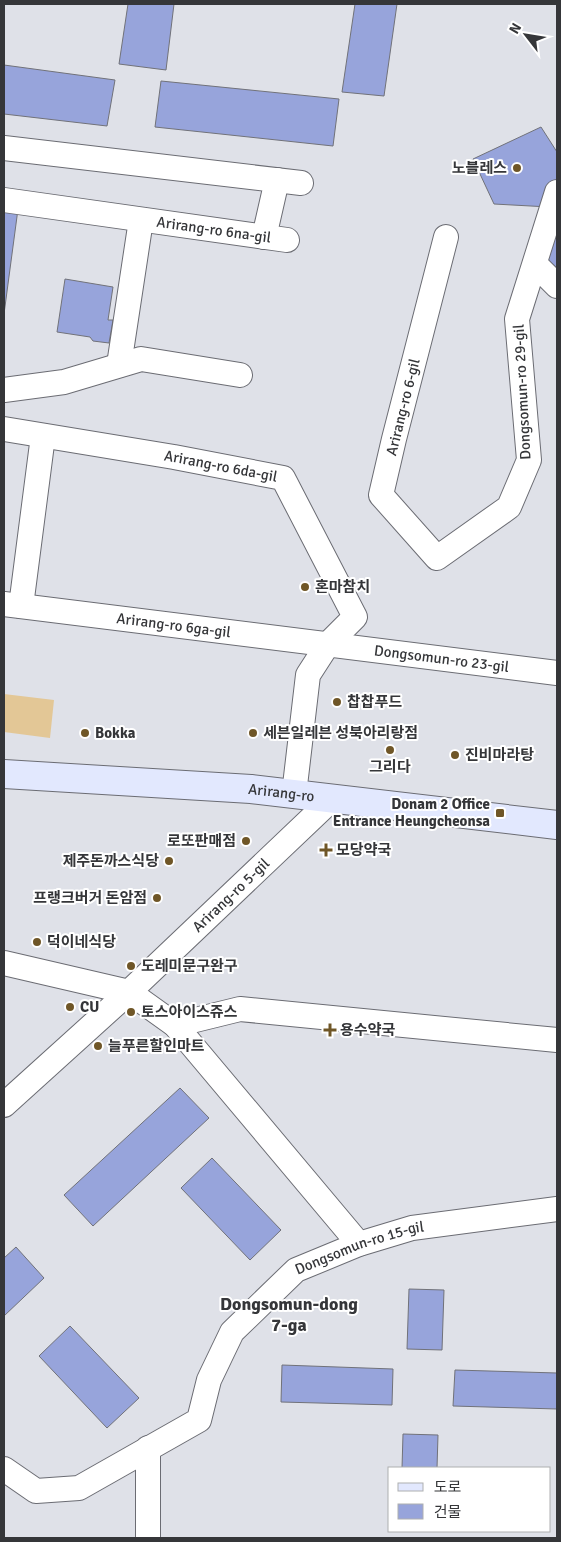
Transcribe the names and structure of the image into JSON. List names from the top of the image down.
{
  "streets": {
    "main road": ["Arirang-ro"],
    "street": [
      "Arirang-ro 6na-gil",
      "Dongsomun-ro 29-gil",
      "Arirang-ro 6-gil",
      "Arirang-ro 6da-gil",
      "Arirang-ro 6ga-gil",
      "Dongsomun-ro 23-gil",
      "Arirang-ro 5-gil",
      "Dongsomun-ro 15-gil"
    ]
  },
  "crossings": [
    ["Dongsomun-ro 29-gil", "Arirang-ro 6-gil"],
    ["Arirang-ro 6da-gil", "Arirang-ro 6ga-gil"],
    ["Arirang-ro 6da-gil", "Dongsomun-ro 23-gil"],
    ["Arirang-ro 6ga-gil", "Dongsomun-ro 23-gil"],
    ["Arirang-ro", "Arirang-ro 5-gil"]
  ],
  "districts": ["Dongsomun-dong 7-ga"],
  "places": {
    "other": [
      "노블레스",
      "혼마참치",
      "찹찹푸드",
      "Bokka",
      "세븐일레븐 성북아리랑점",
      "그리다",
      "진비마라탕",
      "로또판매점",
      "제주돈까스식당",
      "프랭크버거 돈암점",
      "덕이네식당",
      "도레미문구완구",
      "CU",
      "토스아이스쥬스",
      "늘푸른할인마트"
    ],
    "transit": ["Donam 2 Office Entrance Heungcheonsa"],
    "health": ["모당약국", "용수약국"]
  },
  "legend": ["도로", "건물"],
  "north": "top left"
}
